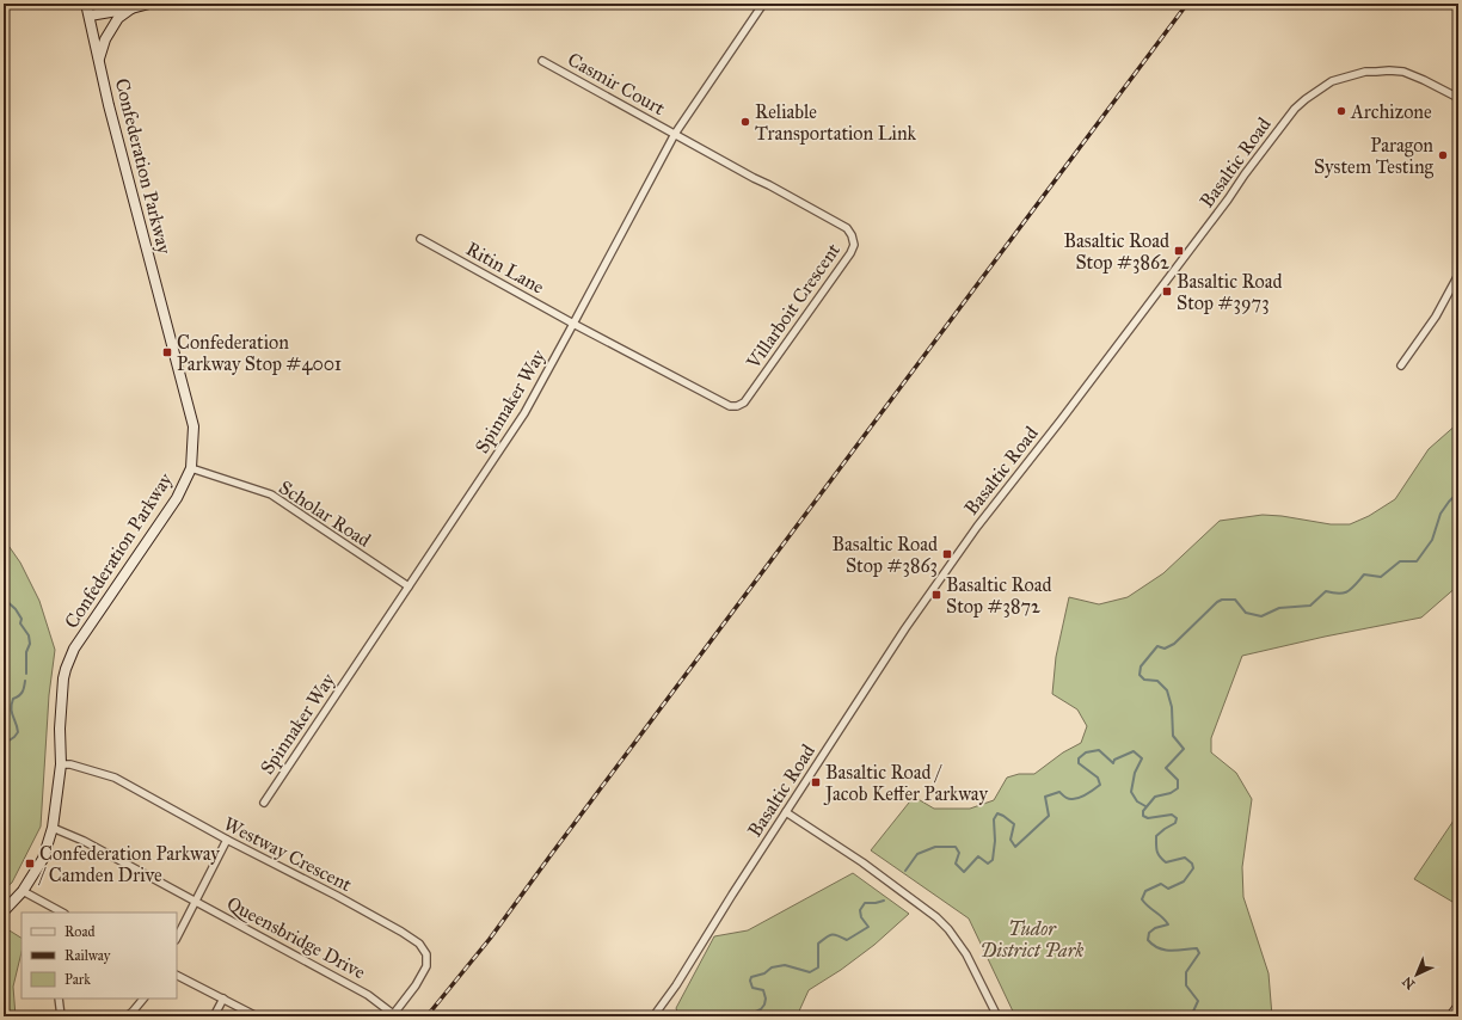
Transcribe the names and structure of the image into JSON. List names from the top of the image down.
{
  "streets": {
    "street": [
      "Casmir Court",
      "Basaltic Road",
      "Confederation Parkway",
      "Ritin Lane",
      "Villarboit Crescent",
      "Spinnaker Way",
      "Scholar Road",
      "Westway Crescent",
      "Queensbridge Drive"
    ]
  },
  "crossings": [
    ["Casmir Court", "Villarboit Crescent"],
    ["Casmir Court", "Spinnaker Way"],
    ["Confederation Parkway", "Scholar Road"],
    ["Confederation Parkway", "Westway Crescent"],
    ["Confederation Parkway", "Queensbridge Drive"],
    ["Ritin Lane", "Villarboit Crescent"],
    ["Ritin Lane", "Spinnaker Way"],
    ["Villarboit Crescent", "Spinnaker Way"],
    ["Spinnaker Way", "Scholar Road"],
    ["Westway Crescent", "Queensbridge Drive"]
  ],
  "parks": ["Tudor District Park"],
  "places": {
    "other": ["Archizone", "Reliable Transportation Link", "Paragon System Testing"],
    "transit": [
      "Basaltic Road Stop #3862",
      "Basaltic Road Stop #3973",
      "Confederation Parkway Stop #4001",
      "Basaltic Road Stop #3863",
      "Basaltic Road Stop #3872",
      "Basaltic Road / Jacob Keffer Parkway",
      "Confederation Parkway / Camden Drive"
    ]
  },
  "legend": ["Road", "Railway", "Park"],
  "north": "bottom left"
}
